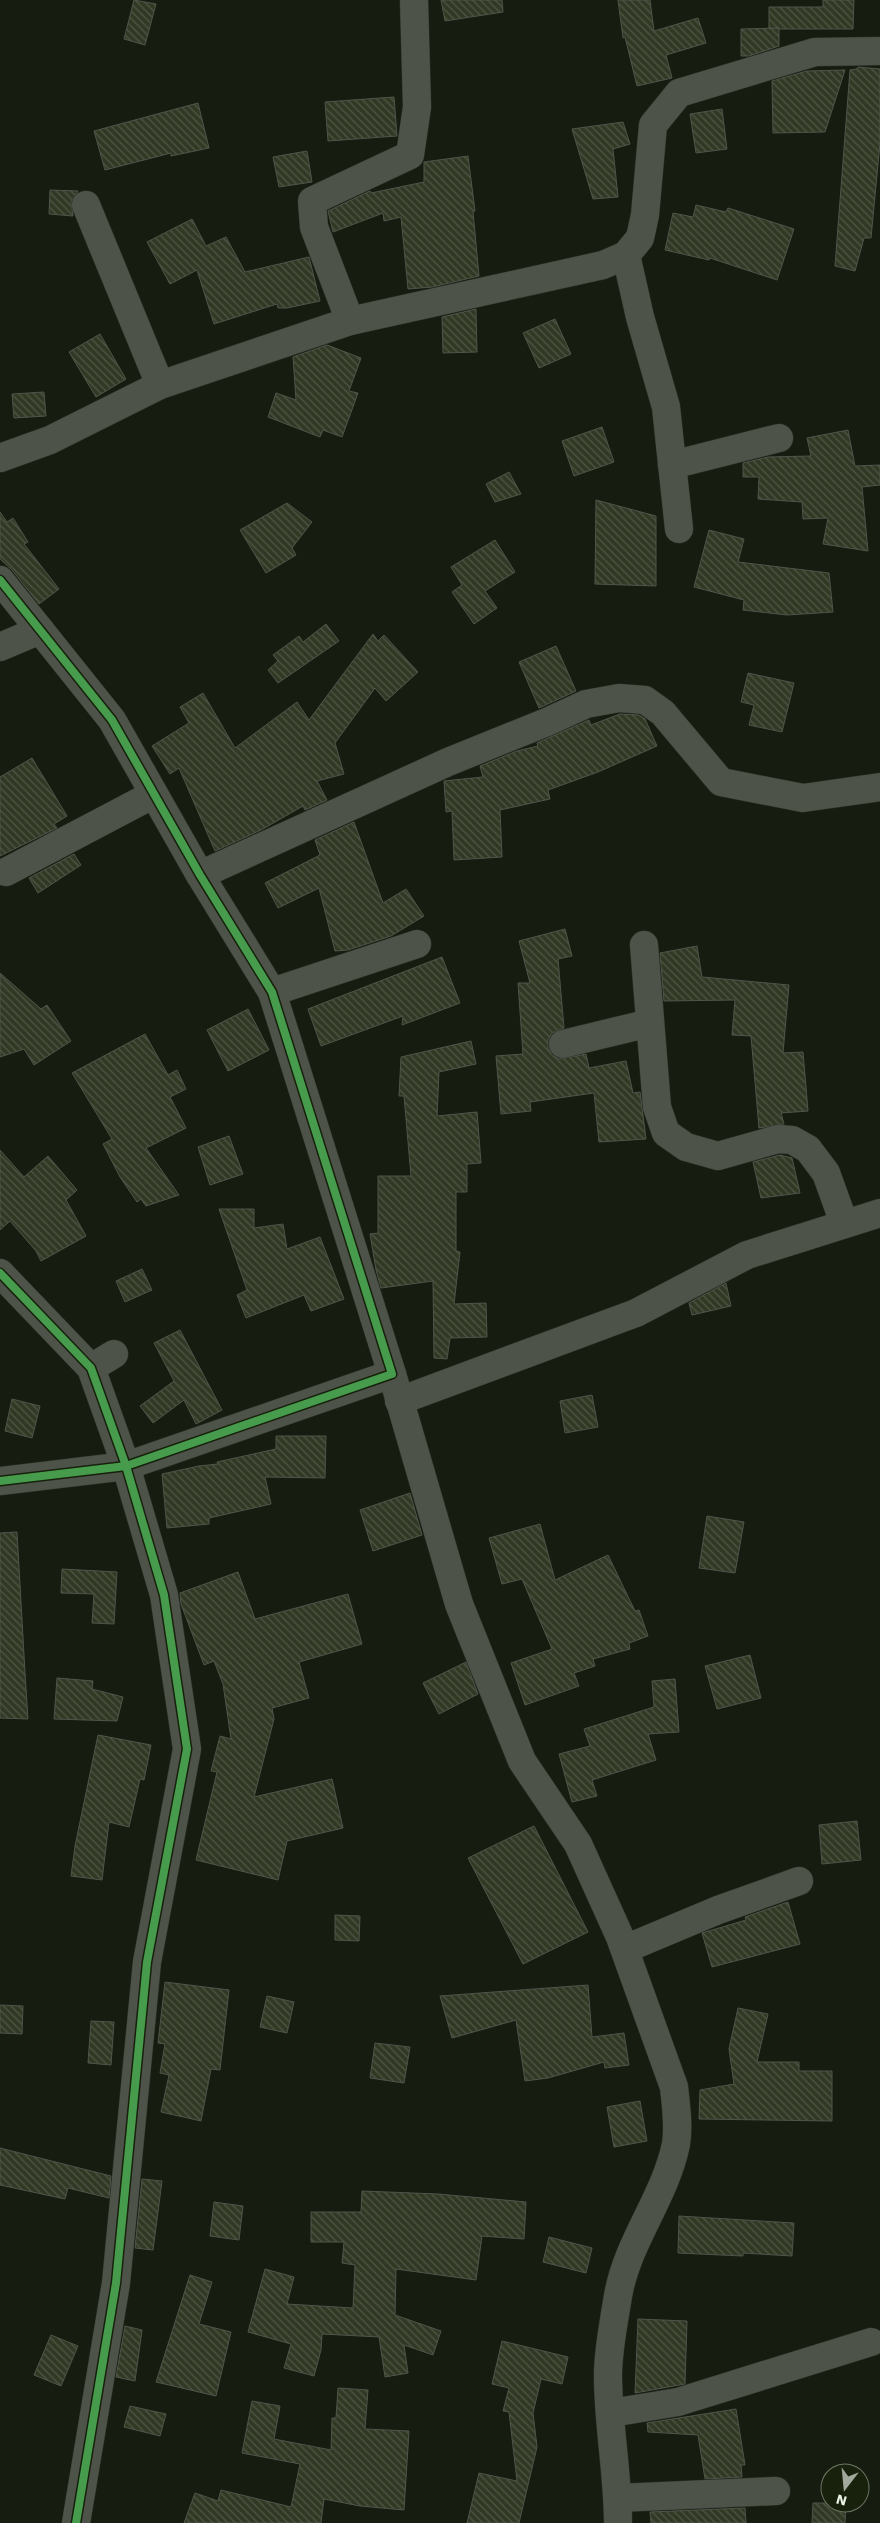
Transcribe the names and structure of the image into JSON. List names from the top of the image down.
{
  "north": "bottom"
}
